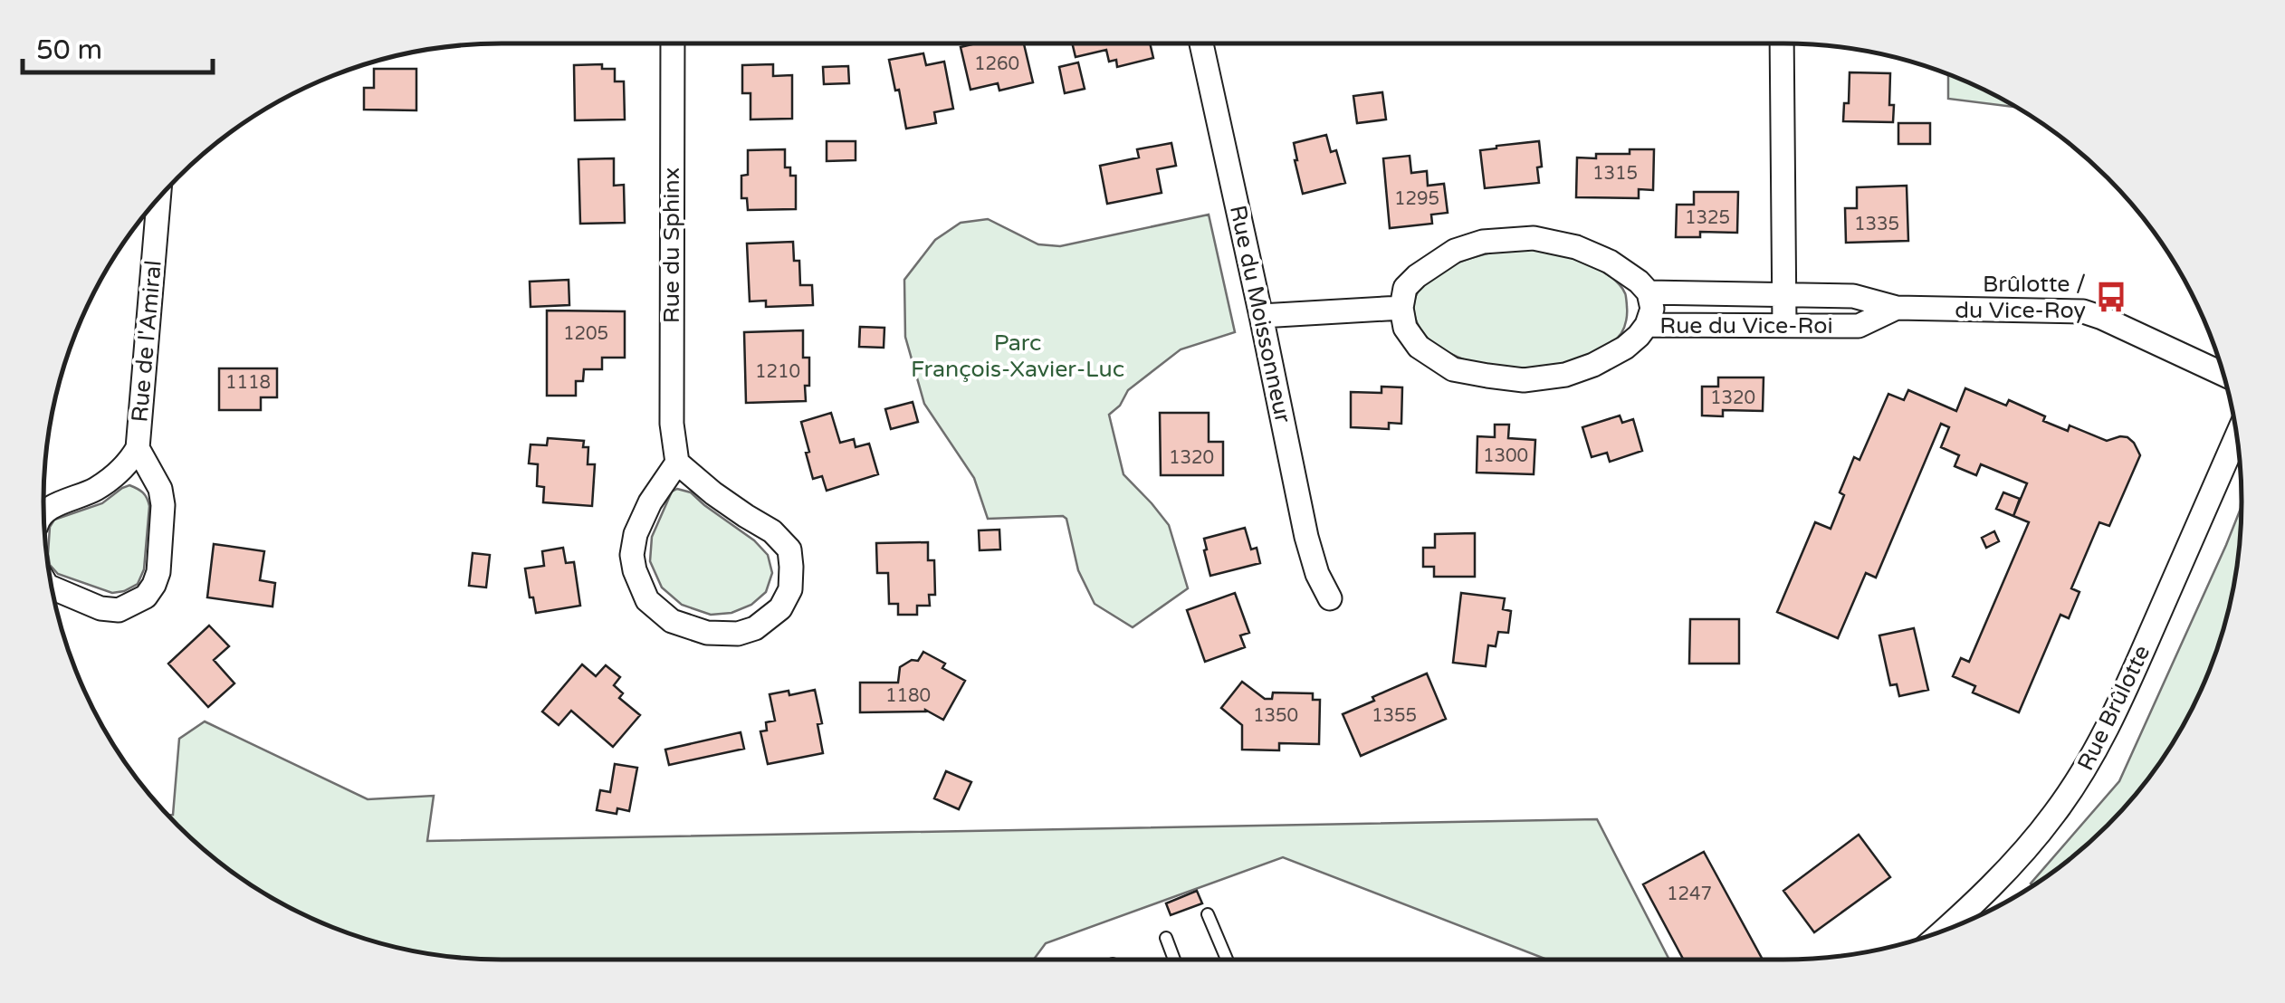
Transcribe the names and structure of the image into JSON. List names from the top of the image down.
{
  "streets": {
    "street": [
      "Rue du Sphinx",
      "Rue du Moissonneur",
      "Rue du Vice-Roi",
      "Rue de l'Amiral",
      "Rue Brûlotte"
    ]
  },
  "parks": ["Parc François-Xavier-Luc"],
  "places": {
    "bus stop": ["Brûlotte / du Vice-Roy"]
  },
  "house_numbers": [
    "1260",
    "1315",
    "1295",
    "1325",
    "1335",
    "1205",
    "1210",
    "1118",
    "1320",
    "1300",
    "1320",
    "1180",
    "1350",
    "1355",
    "1247"
  ],
  "scale_bar": "50 m"
}
